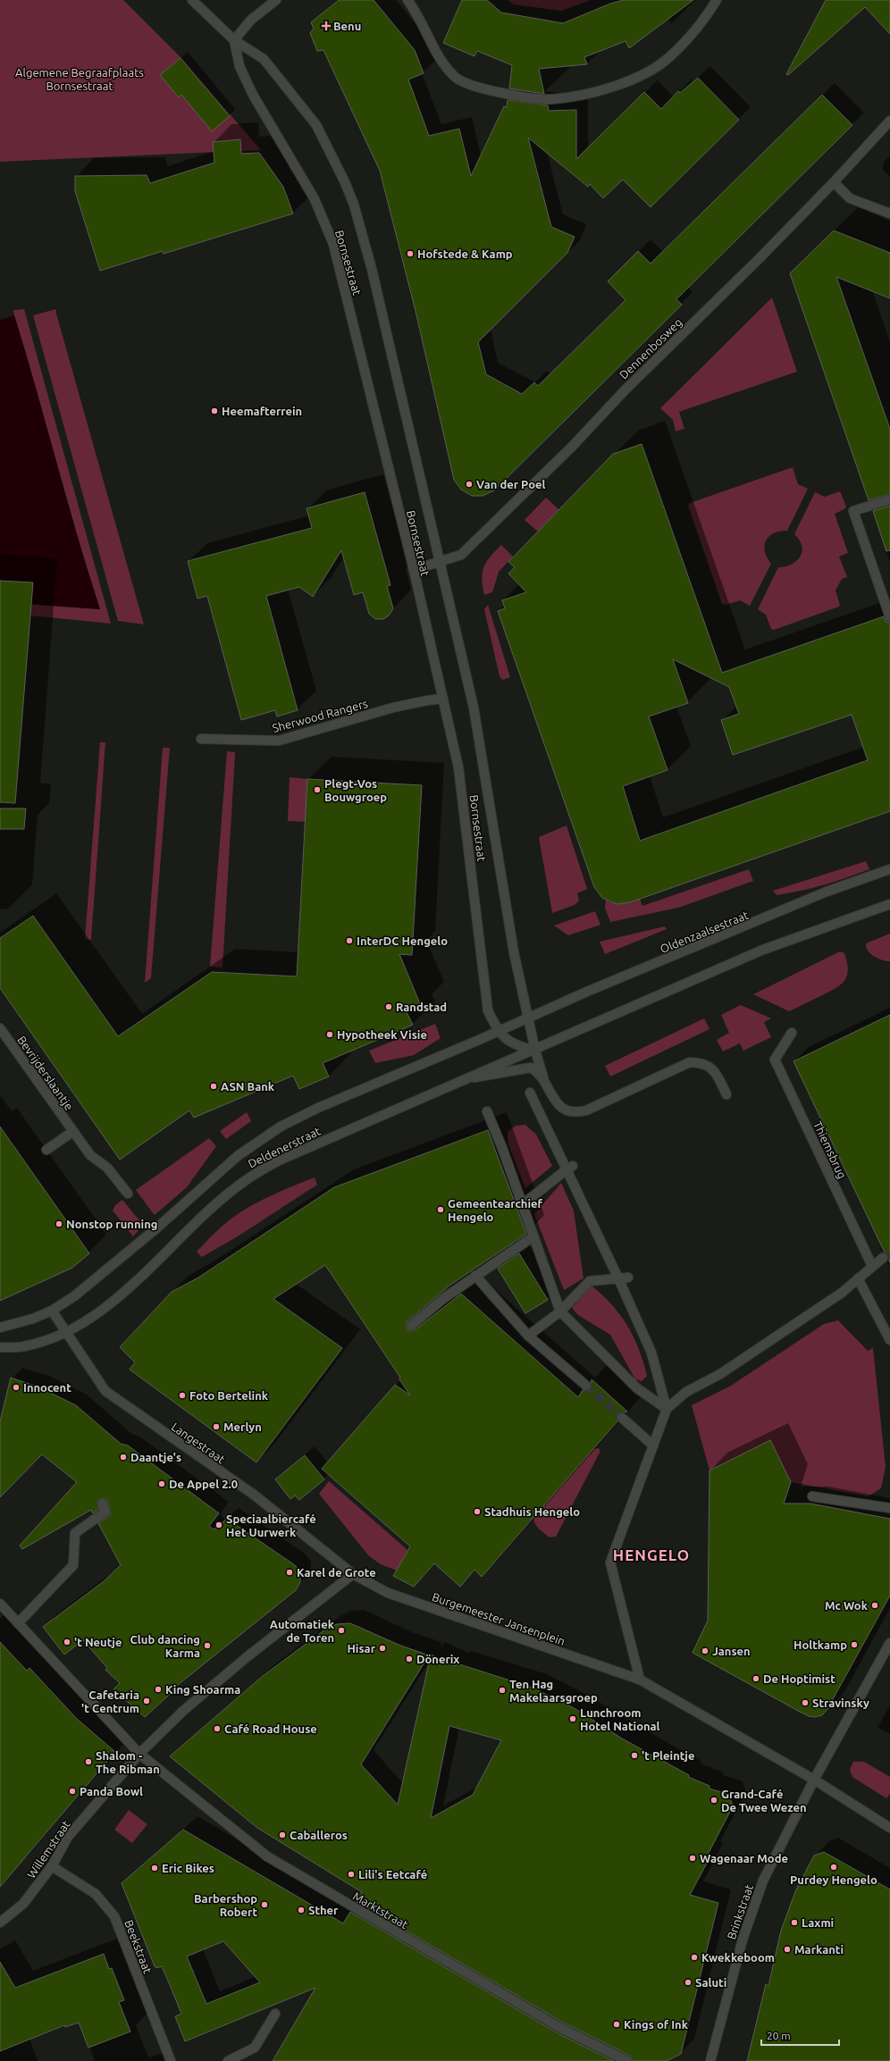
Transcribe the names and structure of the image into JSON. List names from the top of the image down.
{
  "streets": {
    "street": [
      "Bornsestraat",
      "Dennenbosweg",
      "Sherwood Rangers",
      "Oldenzaalsestraat",
      "Bevrijderslaantje",
      "Deldenerstraat",
      "Thiemsbrug",
      "Langestraat",
      "Burgemeester Jansenplein",
      "Willemstraat",
      "Marktstraat",
      "Brinkstraat",
      "Beekstraat"
    ]
  },
  "crossings": [
    ["Bornsestraat", "Dennenbosweg"],
    ["Bornsestraat", "Sherwood Rangers"],
    ["Bornsestraat", "Oldenzaalsestraat"],
    ["Bornsestraat", "Deldenerstraat"],
    ["Oldenzaalsestraat", "Deldenerstraat"],
    ["Deldenerstraat", "Langestraat"],
    ["Langestraat", "Burgemeester Jansenplein"],
    ["Langestraat", "Willemstraat"],
    ["Burgemeester Jansenplein", "Willemstraat"],
    ["Burgemeester Jansenplein", "Brinkstraat"],
    ["Willemstraat", "Marktstraat"],
    ["Willemstraat", "Beekstraat"]
  ],
  "districts": ["HENGELO"],
  "parks": ["Algemene Begraafplaats Bornsestraat"],
  "places": {
    "health": ["Benu"],
    "other": [
      "Hofstede & Kamp",
      "Heemafterrein",
      "Van der Poel",
      "Plegt-Vos Bouwgroep",
      "InterDC Hengelo",
      "Randstad",
      "Hypotheek Visie",
      "ASN Bank",
      "Gemeentearchief Hengelo",
      "Nonstop running",
      "Innocent",
      "Foto Bertelink",
      "Merlyn",
      "Daantje's",
      "De Appel 2.0",
      "Stadhuis Hengelo",
      "Speciaalbiercafé Het Uurwerk",
      "Karel de Grote",
      "Mc Wok",
      "Automatiek de Toren",
      "'t Neutje",
      "Holtkamp",
      "Club dancing Karma",
      "Hisar",
      "Jansen",
      "Dönerix",
      "De Hoptimist",
      "King Shoarma",
      "Ten Hag Makelaarsgroep",
      "Cafetaria 't Centrum",
      "Stravinsky",
      "Lunchroom Hotel National",
      "Café Road House",
      "'t Pleintje",
      "Shalom - The Ribman",
      "Panda Bowl",
      "Grand-Café De Twee Wezen",
      "Caballeros",
      "Wagenaar Mode",
      "Purdey Hengelo",
      "Eric Bikes",
      "Lili's Eetcafé",
      "Barbershop Robert",
      "Sther",
      "Laxmi",
      "Markanti",
      "Kwekkeboom",
      "Saluti",
      "Kings of Ink"
    ]
  },
  "scale_bar": "20 m"
}
